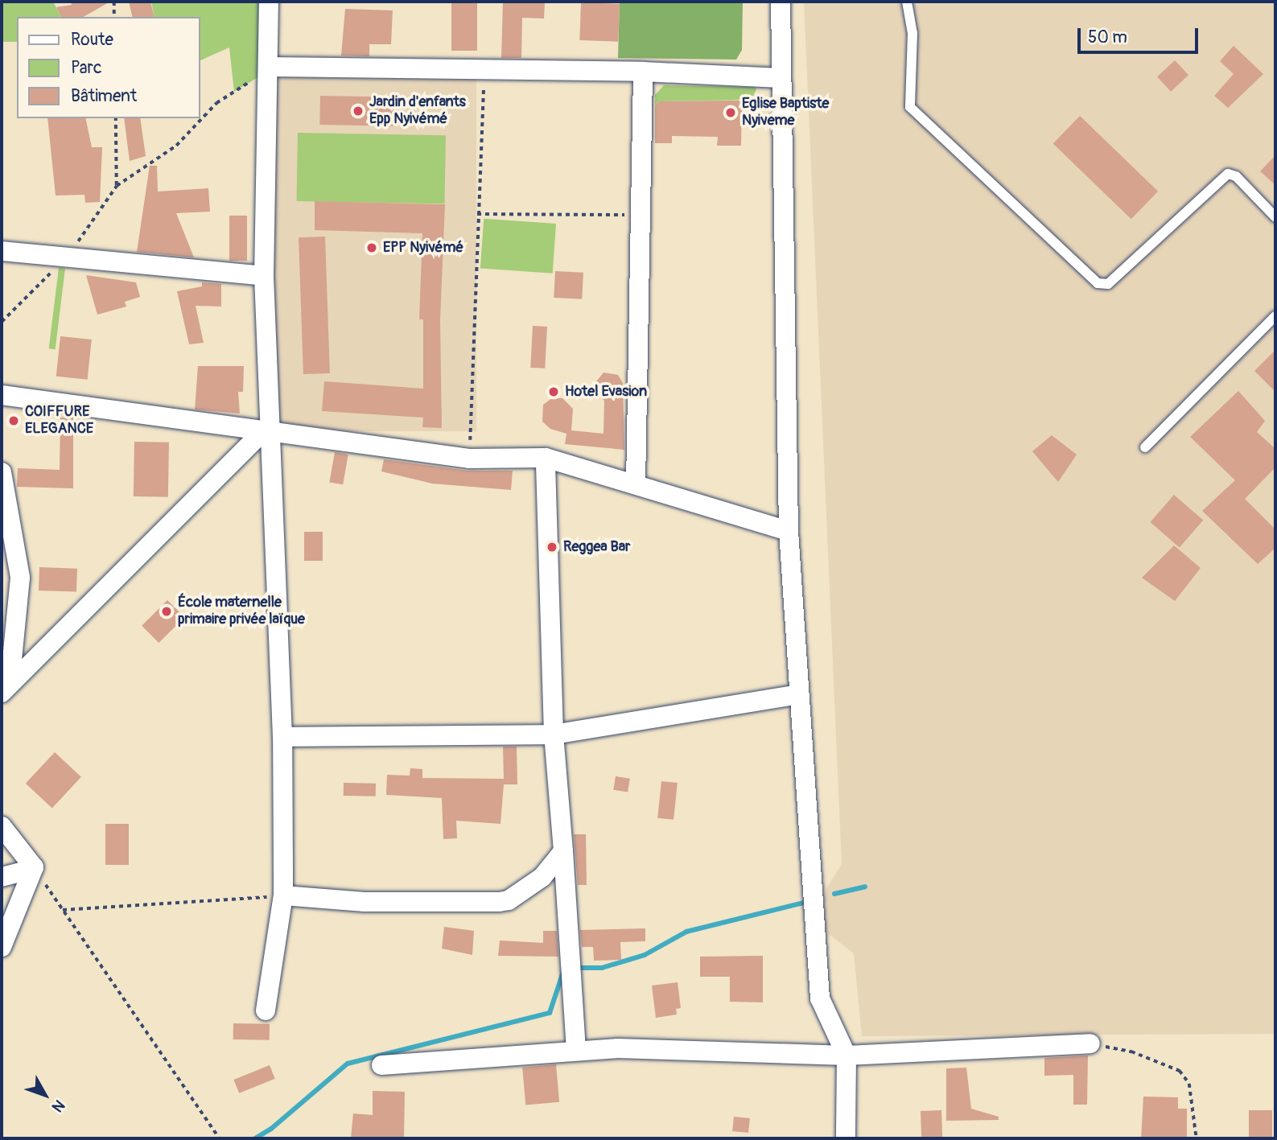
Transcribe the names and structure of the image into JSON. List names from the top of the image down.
{
  "places": [
    "Jardin d'enfants Epp Nyivémé",
    "Eglise Baptiste Nyiveme",
    "EPP Nyivémé",
    "Hotel Evasion",
    "COIFFURE ELEGANCE",
    "Reggea Bar",
    "École maternelle primaire privée laïque"
  ],
  "legend": ["Route", "Parc", "Bâtiment"],
  "scale_bar": "50 m",
  "north": "bottom right"
}
